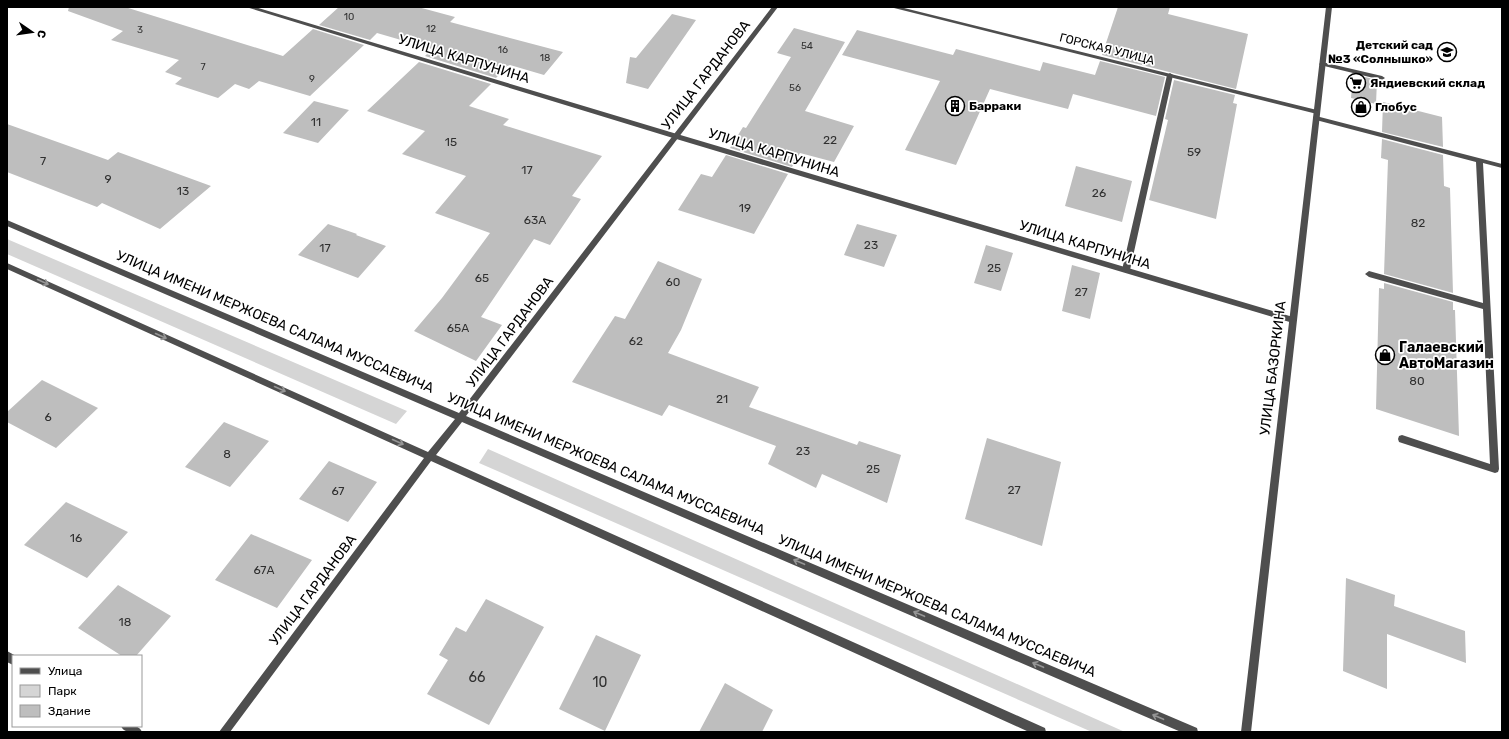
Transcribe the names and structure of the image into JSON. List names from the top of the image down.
{
  "streets": {
    "street": [
      "ГОРСКАЯ УЛИЦА",
      "УЛИЦА КАРПУНИНА",
      "УЛИЦА ГАРДАНОВА",
      "УЛИЦА ИМЕНИ МЕРЖОЕВА САЛАМА МУССАЕВИЧА",
      "УЛИЦА БАЗОРКИНА"
    ]
  },
  "crossings": [
    ["ГОРСКАЯ УЛИЦА", "УЛИЦА БАЗОРКИНА"],
    ["УЛИЦА КАРПУНИНА", "УЛИЦА ГАРДАНОВА"],
    ["УЛИЦА КАРПУНИНА", "УЛИЦА БАЗОРКИНА"],
    ["УЛИЦА ГАРДАНОВА", "УЛИЦА ИМЕНИ МЕРЖОЕВА САЛАМА МУССАЕВИЧА"]
  ],
  "places": {
    "school or university": ["Детский сад №3 «Солнышко»"],
    "supermarket": ["Яндиевский склад"],
    "building": ["Барраки"],
    "shop": ["Глобус", "Галаевский АвтоМагазин"]
  },
  "house_numbers": [
    "10",
    "12",
    "3",
    "54",
    "16",
    "18",
    "7",
    "9",
    "56",
    "11",
    "22",
    "15",
    "59",
    "7",
    "17",
    "9",
    "13",
    "26",
    "19",
    "63А",
    "82",
    "23",
    "17",
    "25",
    "65",
    "60",
    "27",
    "65А",
    "62",
    "80",
    "21",
    "6",
    "23",
    "8",
    "25",
    "27",
    "67",
    "16",
    "67А",
    "18",
    "66",
    "10"
  ],
  "legend": ["Улица", "Парк", "Здание"],
  "north": "right"
}
